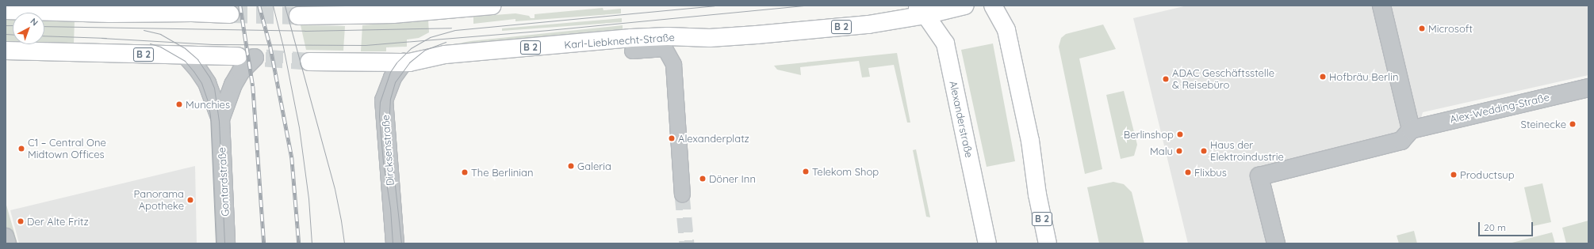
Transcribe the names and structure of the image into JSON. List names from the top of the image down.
{
  "streets": {
    "main road": ["B 2", "Karl-Liebknecht-Straße", "Alexanderstraße"],
    "street": ["Alex-Wedding-Straße", "Dircksenstraße", "Gontardstraße"]
  },
  "crossings": [
    ["B 2", "Gontardstraße"],
    ["Karl-Liebknecht-Straße", "Alexanderstraße"],
    ["Karl-Liebknecht-Straße", "Dircksenstraße"]
  ],
  "places": [
    "Microsoft",
    "Hofbräu Berlin",
    "ADAC Geschäftsstelle & Reisebüro",
    "Munchies",
    "Steinecke",
    "Berlinshop",
    "Alexanderplatz",
    "C1 – Central One Midtown Offices",
    "Malu",
    "Haus der Elektroindustrie",
    "Galeria",
    "Telekom Shop",
    "The Berlinian",
    "Flixbus",
    "Productsup",
    "Döner Inn",
    "Panorama Apotheke",
    "Der Alte Fritz"
  ],
  "scale_bar": "20 m",
  "north": "top right"
}
